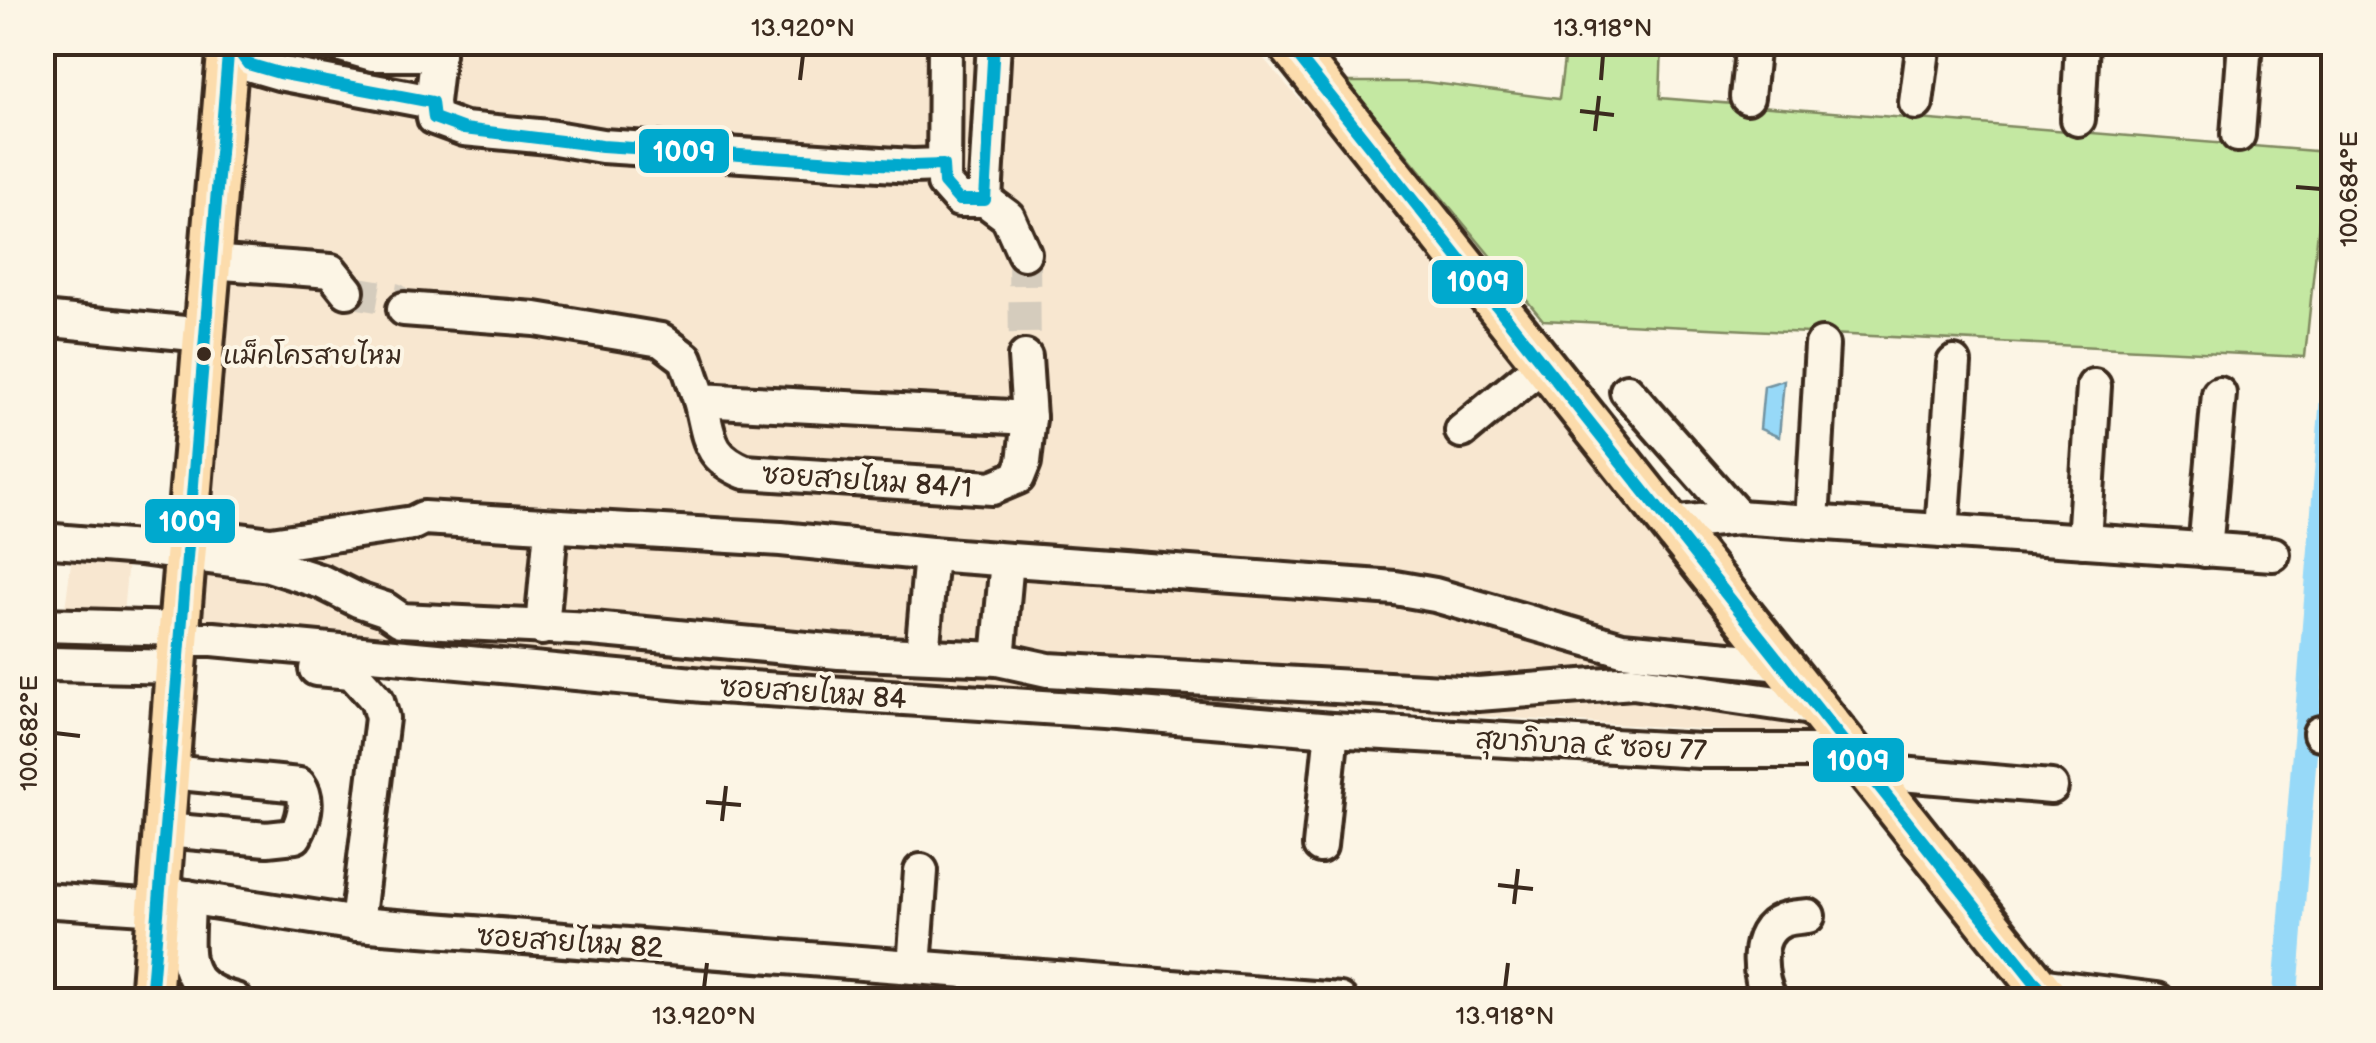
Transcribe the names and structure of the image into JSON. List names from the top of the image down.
{
  "streets": {
    "street": [
      "ซอยสายไหม 84/1",
      "ซอยสายไหม 84",
      "สุขาภิบาล ๕ ซอย 77",
      "ซอยสายไหม 82"
    ]
  },
  "crossings": [
    ["ซอยสายไหม 84", "สุขาภิบาล ๕ ซอย 77"]
  ],
  "places": ["แม็คโครสายไหม"],
  "lines": ["transit line 1009"],
  "coordinates": [
    "13.920°N",
    "13.918°N",
    "100.684°E",
    "100.682°E"
  ]
}
